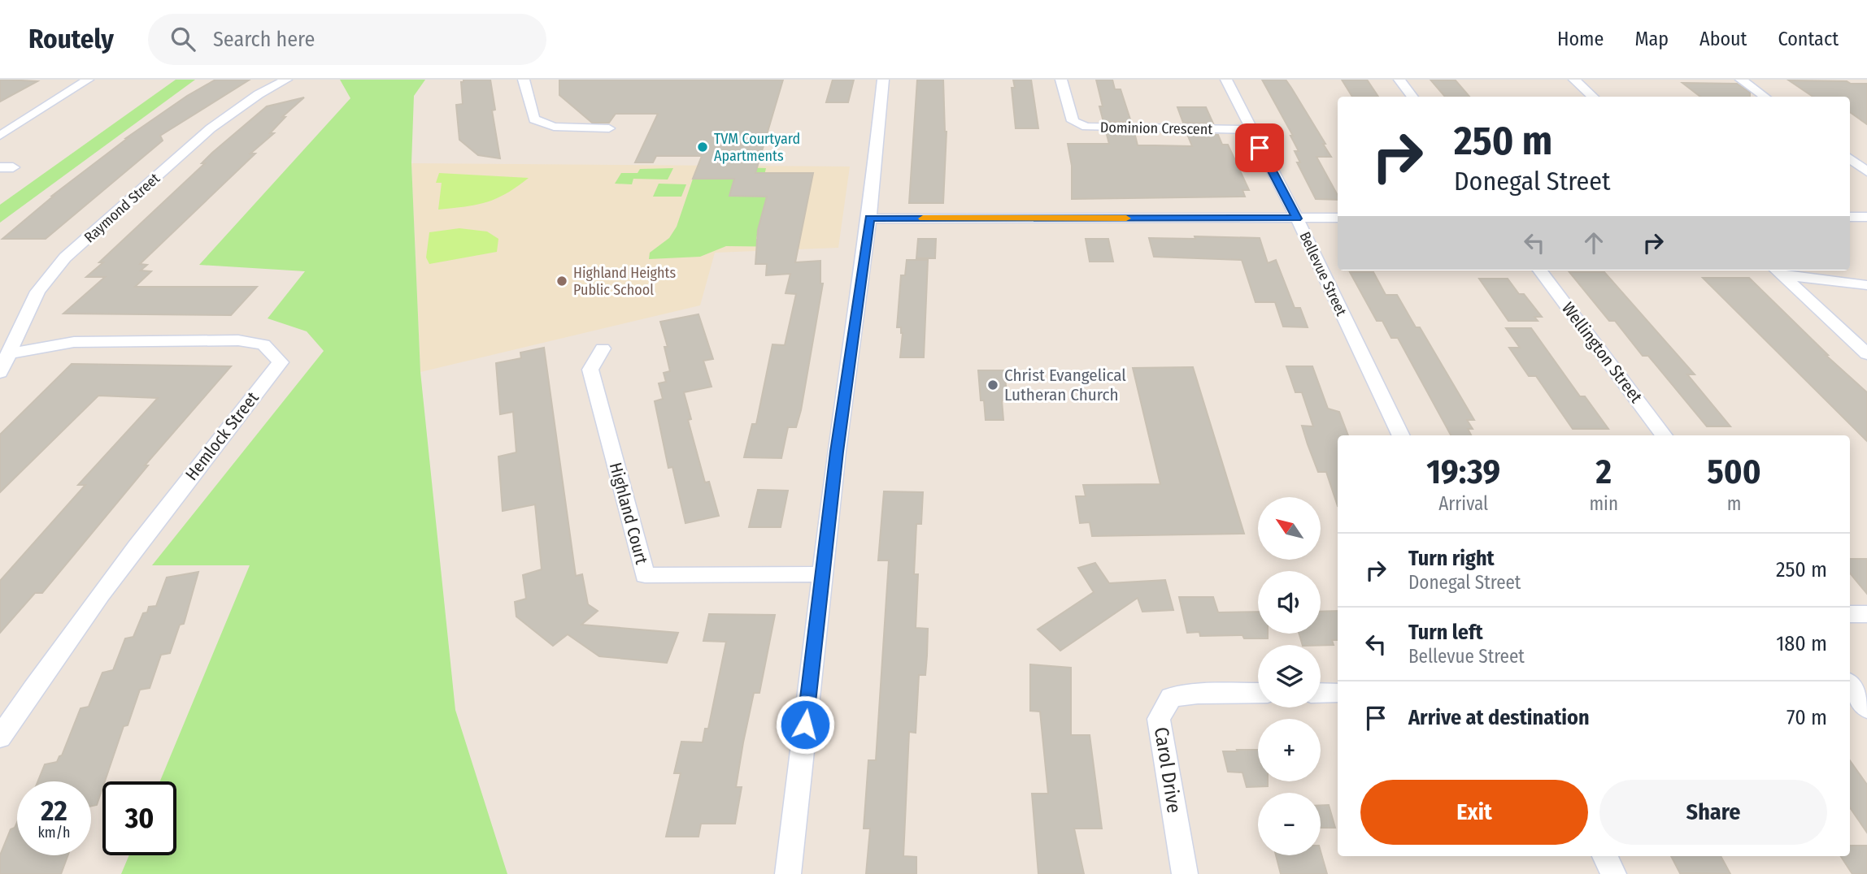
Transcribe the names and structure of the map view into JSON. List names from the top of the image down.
{
  "streets": {
    "street": [
      "Dominion Crescent",
      "Raymond Street",
      "Bellevue Street",
      "Wellington Street",
      "Hemlock Street",
      "Highland Court",
      "Carol Drive"
    ]
  },
  "crossings": [
    ["Dominion Crescent", "Bellevue Street"],
    ["Raymond Street", "Hemlock Street"]
  ],
  "places": ["TVM Courtyard Apartments", "Highland Heights Public School", "Christ Evangelical Lutheran Church"],
  "north": "top left",
  "page": {
    "header": "Routely",
    "search": "Search here",
    "nav": [
      "Home",
      "Map",
      "About",
      "Contact"
    ],
    "turn": ["250 m", "Donegal Street"],
    "eta": [
      "19:39",
      "Arrival",
      "2",
      "min",
      "500",
      "m"
    ],
    "map_buttons": ["+", "−"],
    "list": [
      {
        "name": "Turn right",
        "note": "Donegal Street",
        "value": "250 m"
      },
      {
        "name": "Turn left",
        "note": "Bellevue Street",
        "value": "180 m"
      },
      {
        "name": "Arrive at destination",
        "value": "70 m"
      }
    ],
    "buttons": ["Exit", "Share"],
    "speed": "22 km/h",
    "limit": "30"
  }
}
